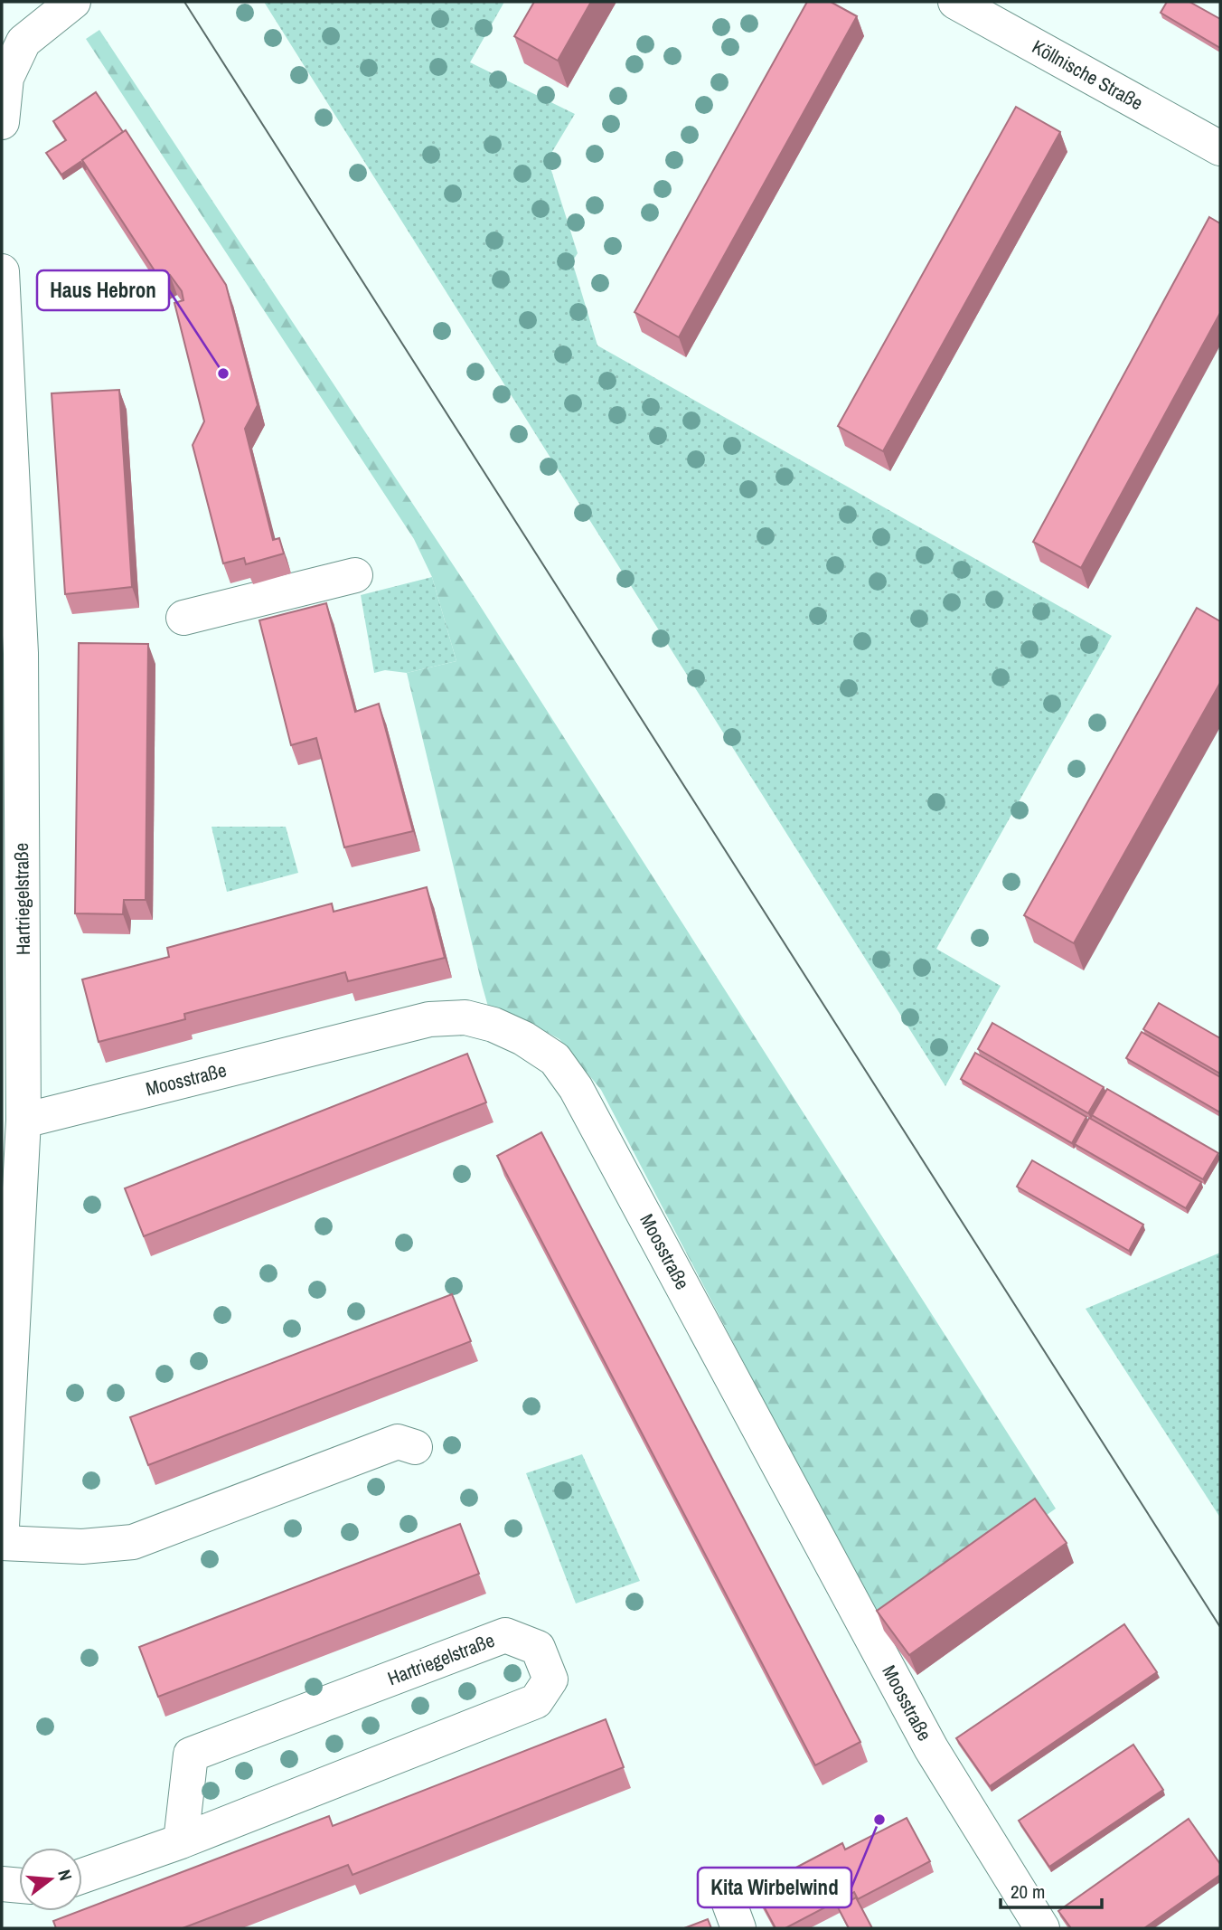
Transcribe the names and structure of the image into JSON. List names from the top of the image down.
{
  "streets": {
    "street": ["Köllnische Straße", "Hartriegelstraße", "Moosstraße"]
  },
  "crossings": [
    ["Hartriegelstraße", "Moosstraße"]
  ],
  "places": ["Haus Hebron", "Kita Wirbelwind"],
  "scale_bar": "20 m",
  "north": "right"
}
